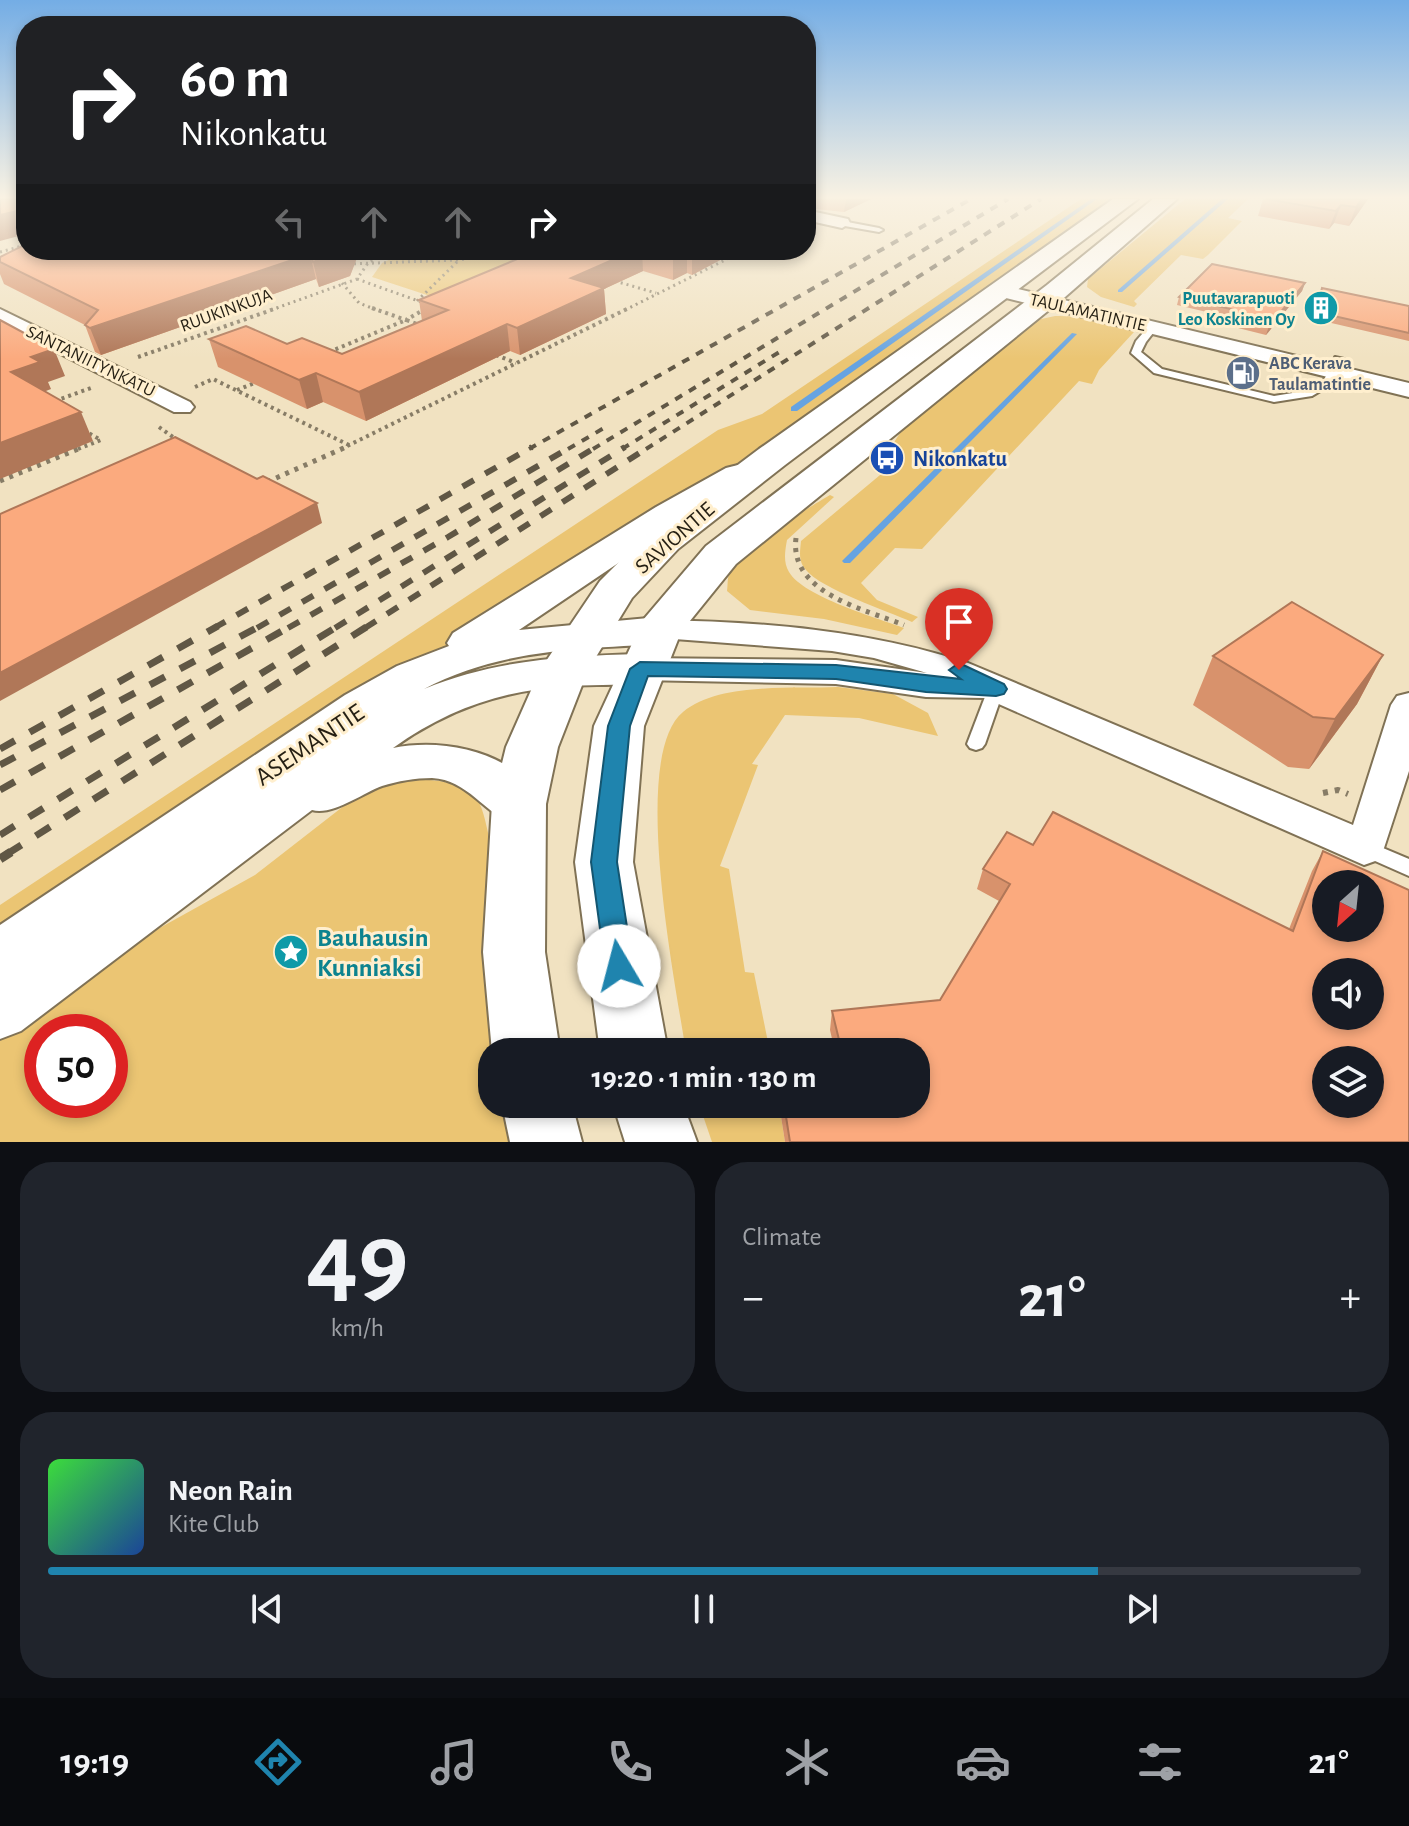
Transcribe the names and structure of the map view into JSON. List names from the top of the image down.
{
  "streets": {
    "main road": ["SAVIONTIE"],
    "street": ["TAULAMATINTIE", "SANTANIITYNKATU", "ASEMANTIE"],
    "path": ["RUUKINKUJA"]
  },
  "crossings": [
    ["RUUKINKUJA", "SANTANIITYNKATU"],
    ["TAULAMATINTIE", "SAVIONTIE"],
    ["SAVIONTIE", "ASEMANTIE"]
  ],
  "places": {
    "building": ["Puutavarapuoti Leo Koskinen Oy"],
    "fuel station": ["ABC Kerava Taulamatintie"],
    "bus stop": ["Nikonkatu"],
    "place": ["Bauhausin Kunniaksi"]
  },
  "north": "bottom left",
  "page": {
    "turn": ["60 m", "Nikonkatu"],
    "limit": "50",
    "trip": "19:20 · 1 min · 130 m",
    "tile": [
      ["49", "km/h"],
      "Climate"
    ],
    "heat": ["−", "21°", "+"],
    "song": ["Neon Rain", "Kite Club"],
    "tabs": ["19:19", "21°"]
  }
}
